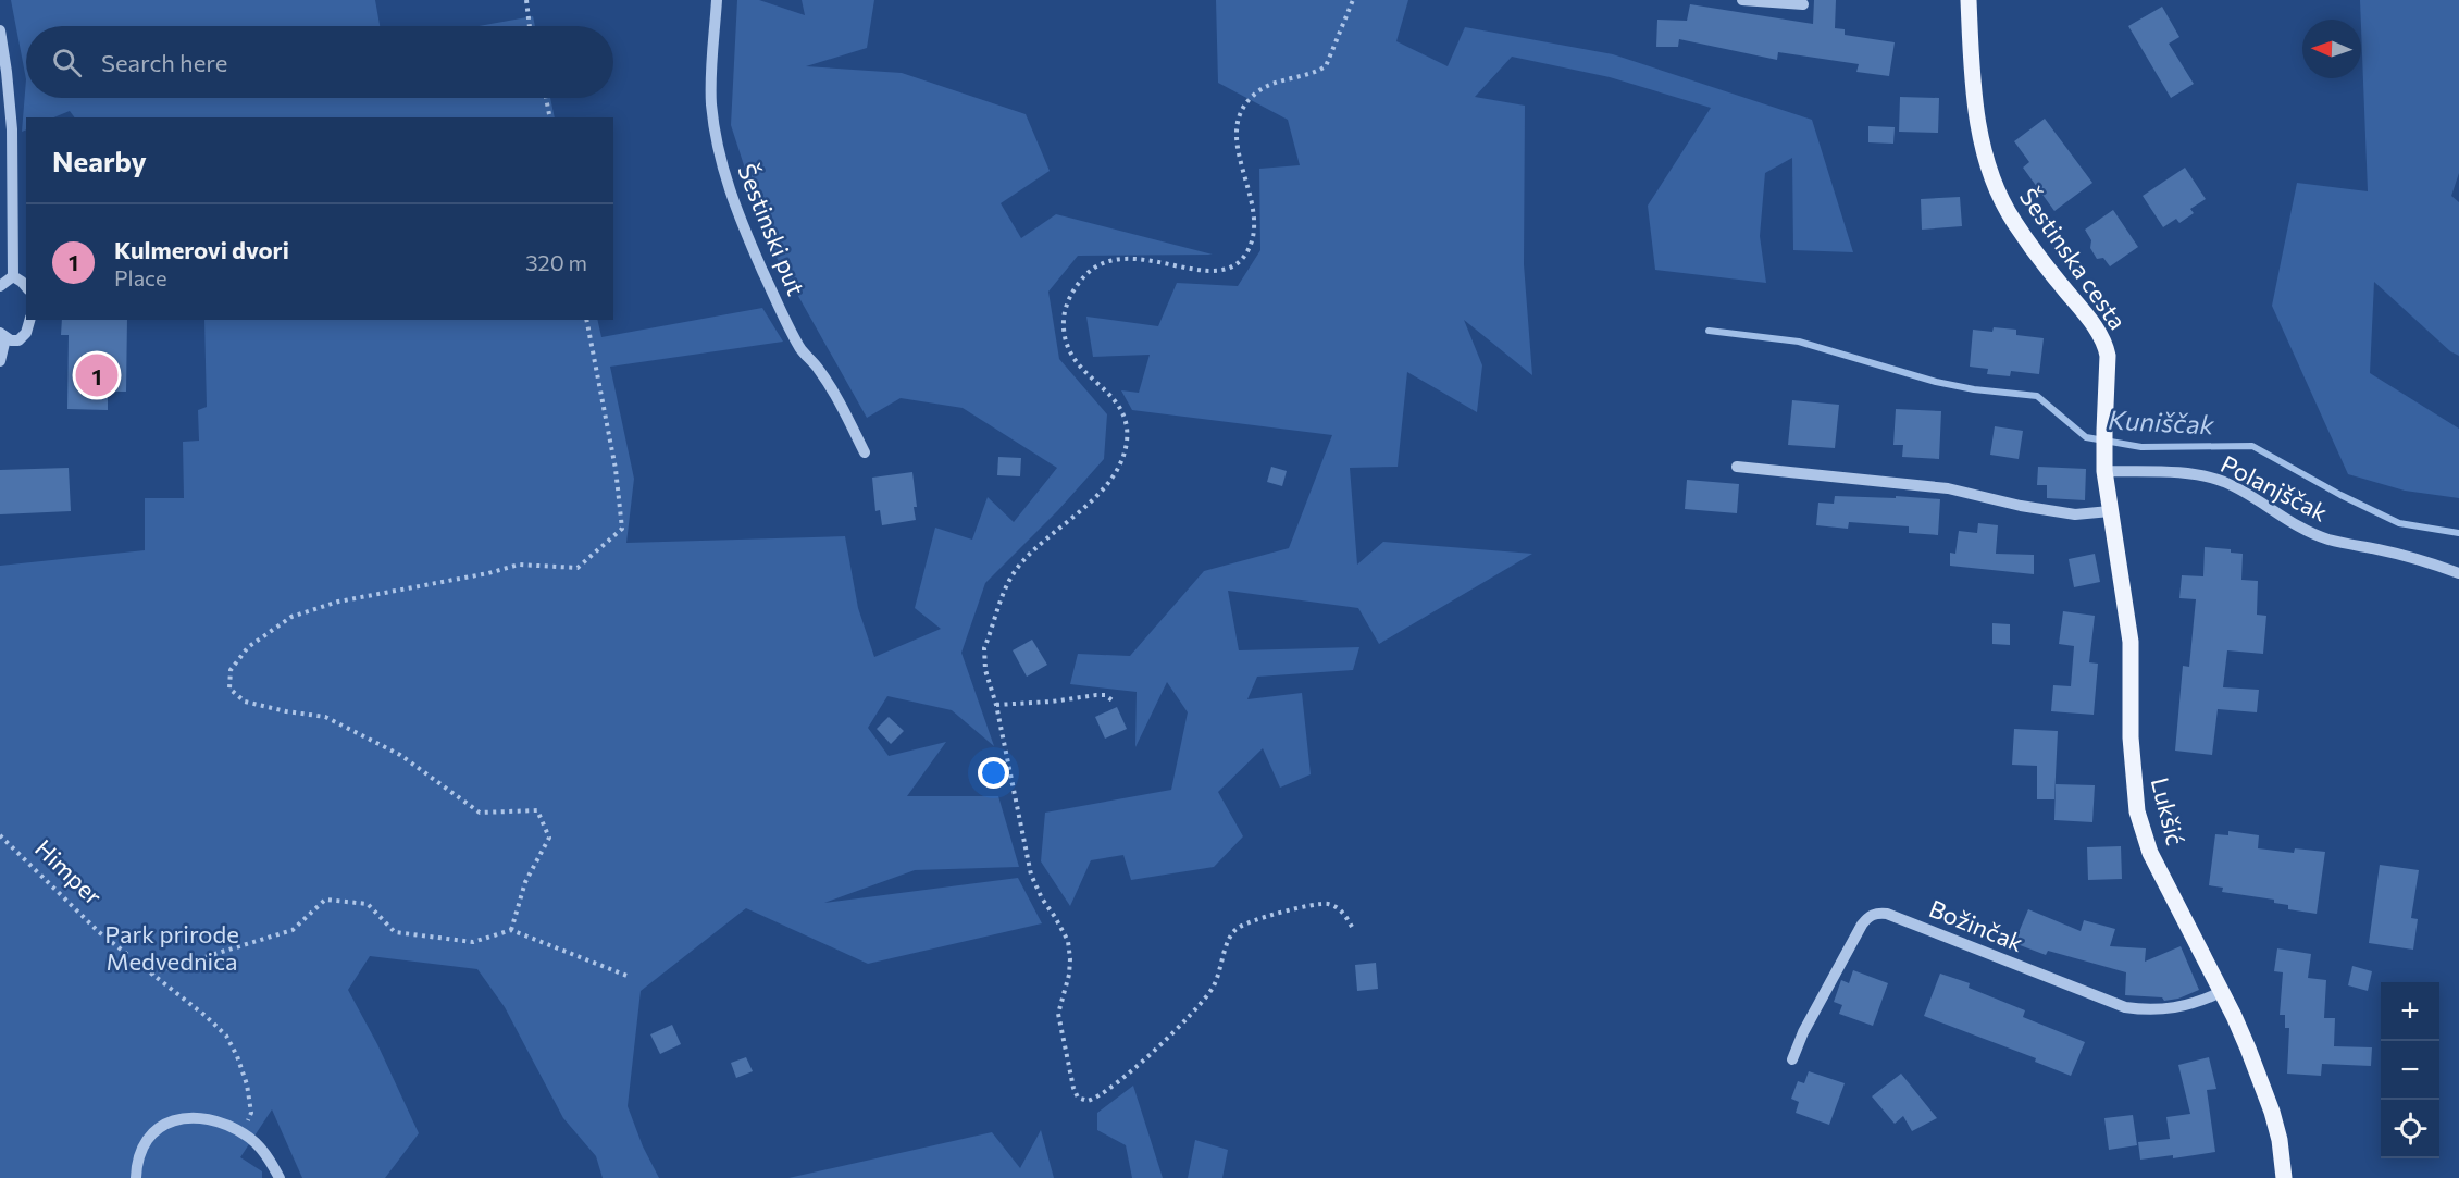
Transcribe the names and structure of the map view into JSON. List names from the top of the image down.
{
  "streets": {
    "main road": ["Šestinska cesta", "Lukšić"],
    "street": ["Šestinski put", "Polanjščak", "Božinčak"],
    "path": ["Himper"]
  },
  "crossings": [
    ["Šestinska cesta", "Lukšić"],
    ["Polanjščak", "Lukšić"],
    ["Lukšić", "Božinčak"]
  ],
  "water": ["Kuniščak"],
  "parks": ["Park prirode Medvednica"],
  "north": "left",
  "page": {
    "search": "Search here",
    "heading": "Nearby",
    "list": [
      {
        "mark": "1",
        "name": "Kulmerovi dvori",
        "note": "Place",
        "value": "320 m"
      }
    ],
    "pins": "1",
    "map_buttons": ["+", "−"]
  }
}
